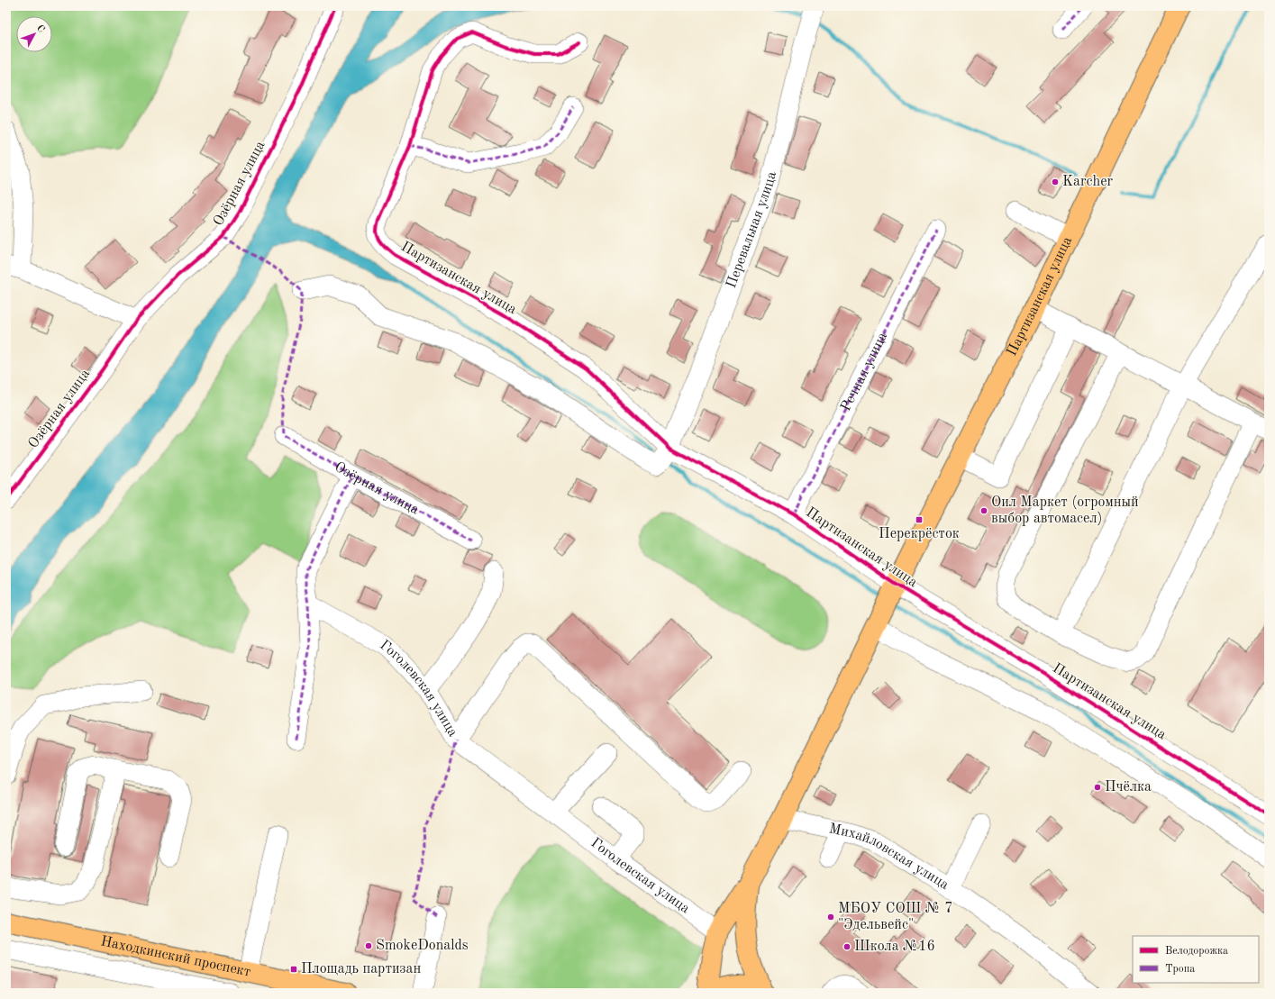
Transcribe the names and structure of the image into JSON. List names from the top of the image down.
{
  "streets": {
    "main road": ["Партизанская улица", "Находкинский проспект"],
    "street": [
      "Озёрная улица",
      "Перевальная улица",
      "Речная улица",
      "Гоголевская улица",
      "Михайловская улица"
    ]
  },
  "crossings": [
    ["Перевальная улица", "Партизанская улица"],
    ["Партизанская улица", "Речная улица"],
    ["Партизанская улица", "Гоголевская улица"],
    ["Партизанская улица", "Михайловская улица"]
  ],
  "places": {
    "other": [
      "Karcher",
      "Оил Маркет (огромный выбор автомасел)",
      "Пчёлка",
      "МБОУ СОШ № 7 \"Эдельвейс\"",
      "SmokeDonalds",
      "Школа №16"
    ],
    "transit": ["Перекрёсток", "Площадь партизан"]
  },
  "legend": ["Велодорожка", "Тропа"],
  "north": "top right"
}
